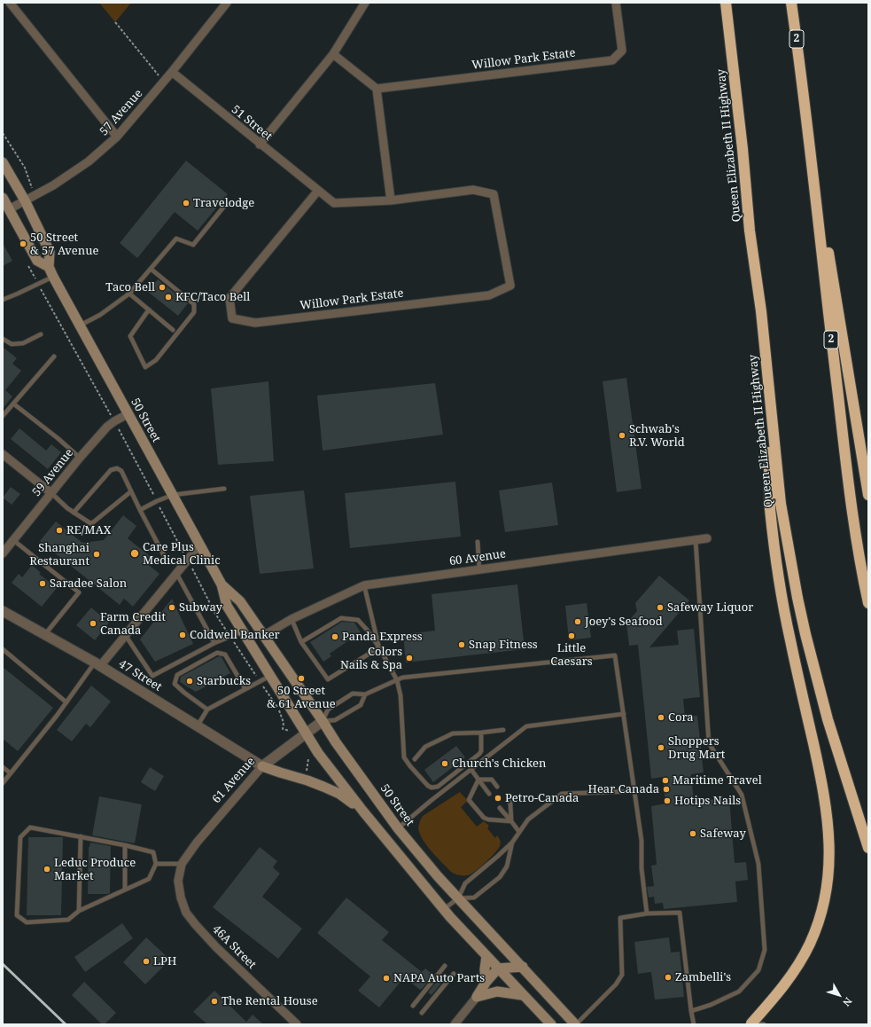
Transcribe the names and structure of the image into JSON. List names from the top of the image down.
{
  "streets": {
    "highway": ["2", "Queen Elizabeth II Highway"],
    "main road": ["50 Street"],
    "street": [
      "Willow Park Estate",
      "57 Avenue",
      "51 Street",
      "59 Avenue",
      "60 Avenue",
      "47 Street",
      "61 Avenue",
      "46A Street"
    ]
  },
  "crossings": [
    ["Willow Park Estate", "51 Street"],
    ["57 Avenue", "51 Street"],
    ["57 Avenue", "50 Street"],
    ["50 Street", "59 Avenue"],
    ["50 Street", "60 Avenue"],
    ["50 Street", "61 Avenue"],
    ["47 Street", "61 Avenue"],
    ["61 Avenue", "46A Street"]
  ],
  "places": [
    "Travelodge",
    "50 Street & 57 Avenue",
    "Taco Bell",
    "KFC/Taco Bell",
    "Schwab's R.V. World",
    "RE/MAX",
    "Care Plus Medical Clinic",
    "Shanghai Restaurant",
    "Saradee Salon",
    "Subway",
    "Safeway Liquor",
    "Joey's Seafood",
    "Farm Credit Canada",
    "Coldwell Banker",
    "Little Caesars",
    "Panda Express",
    "Snap Fitness",
    "Colors Nails & Spa",
    "50 Street & 61 Avenue",
    "Starbucks",
    "Cora",
    "Shoppers Drug Mart",
    "Church's Chicken",
    "Maritime Travel",
    "Hear Canada",
    "Petro-Canada",
    "Hotips Nails",
    "Safeway",
    "Leduc Produce Market",
    "LPH",
    "Zambelli's",
    "NAPA Auto Parts",
    "The Rental House"
  ],
  "north": "bottom right"
}
